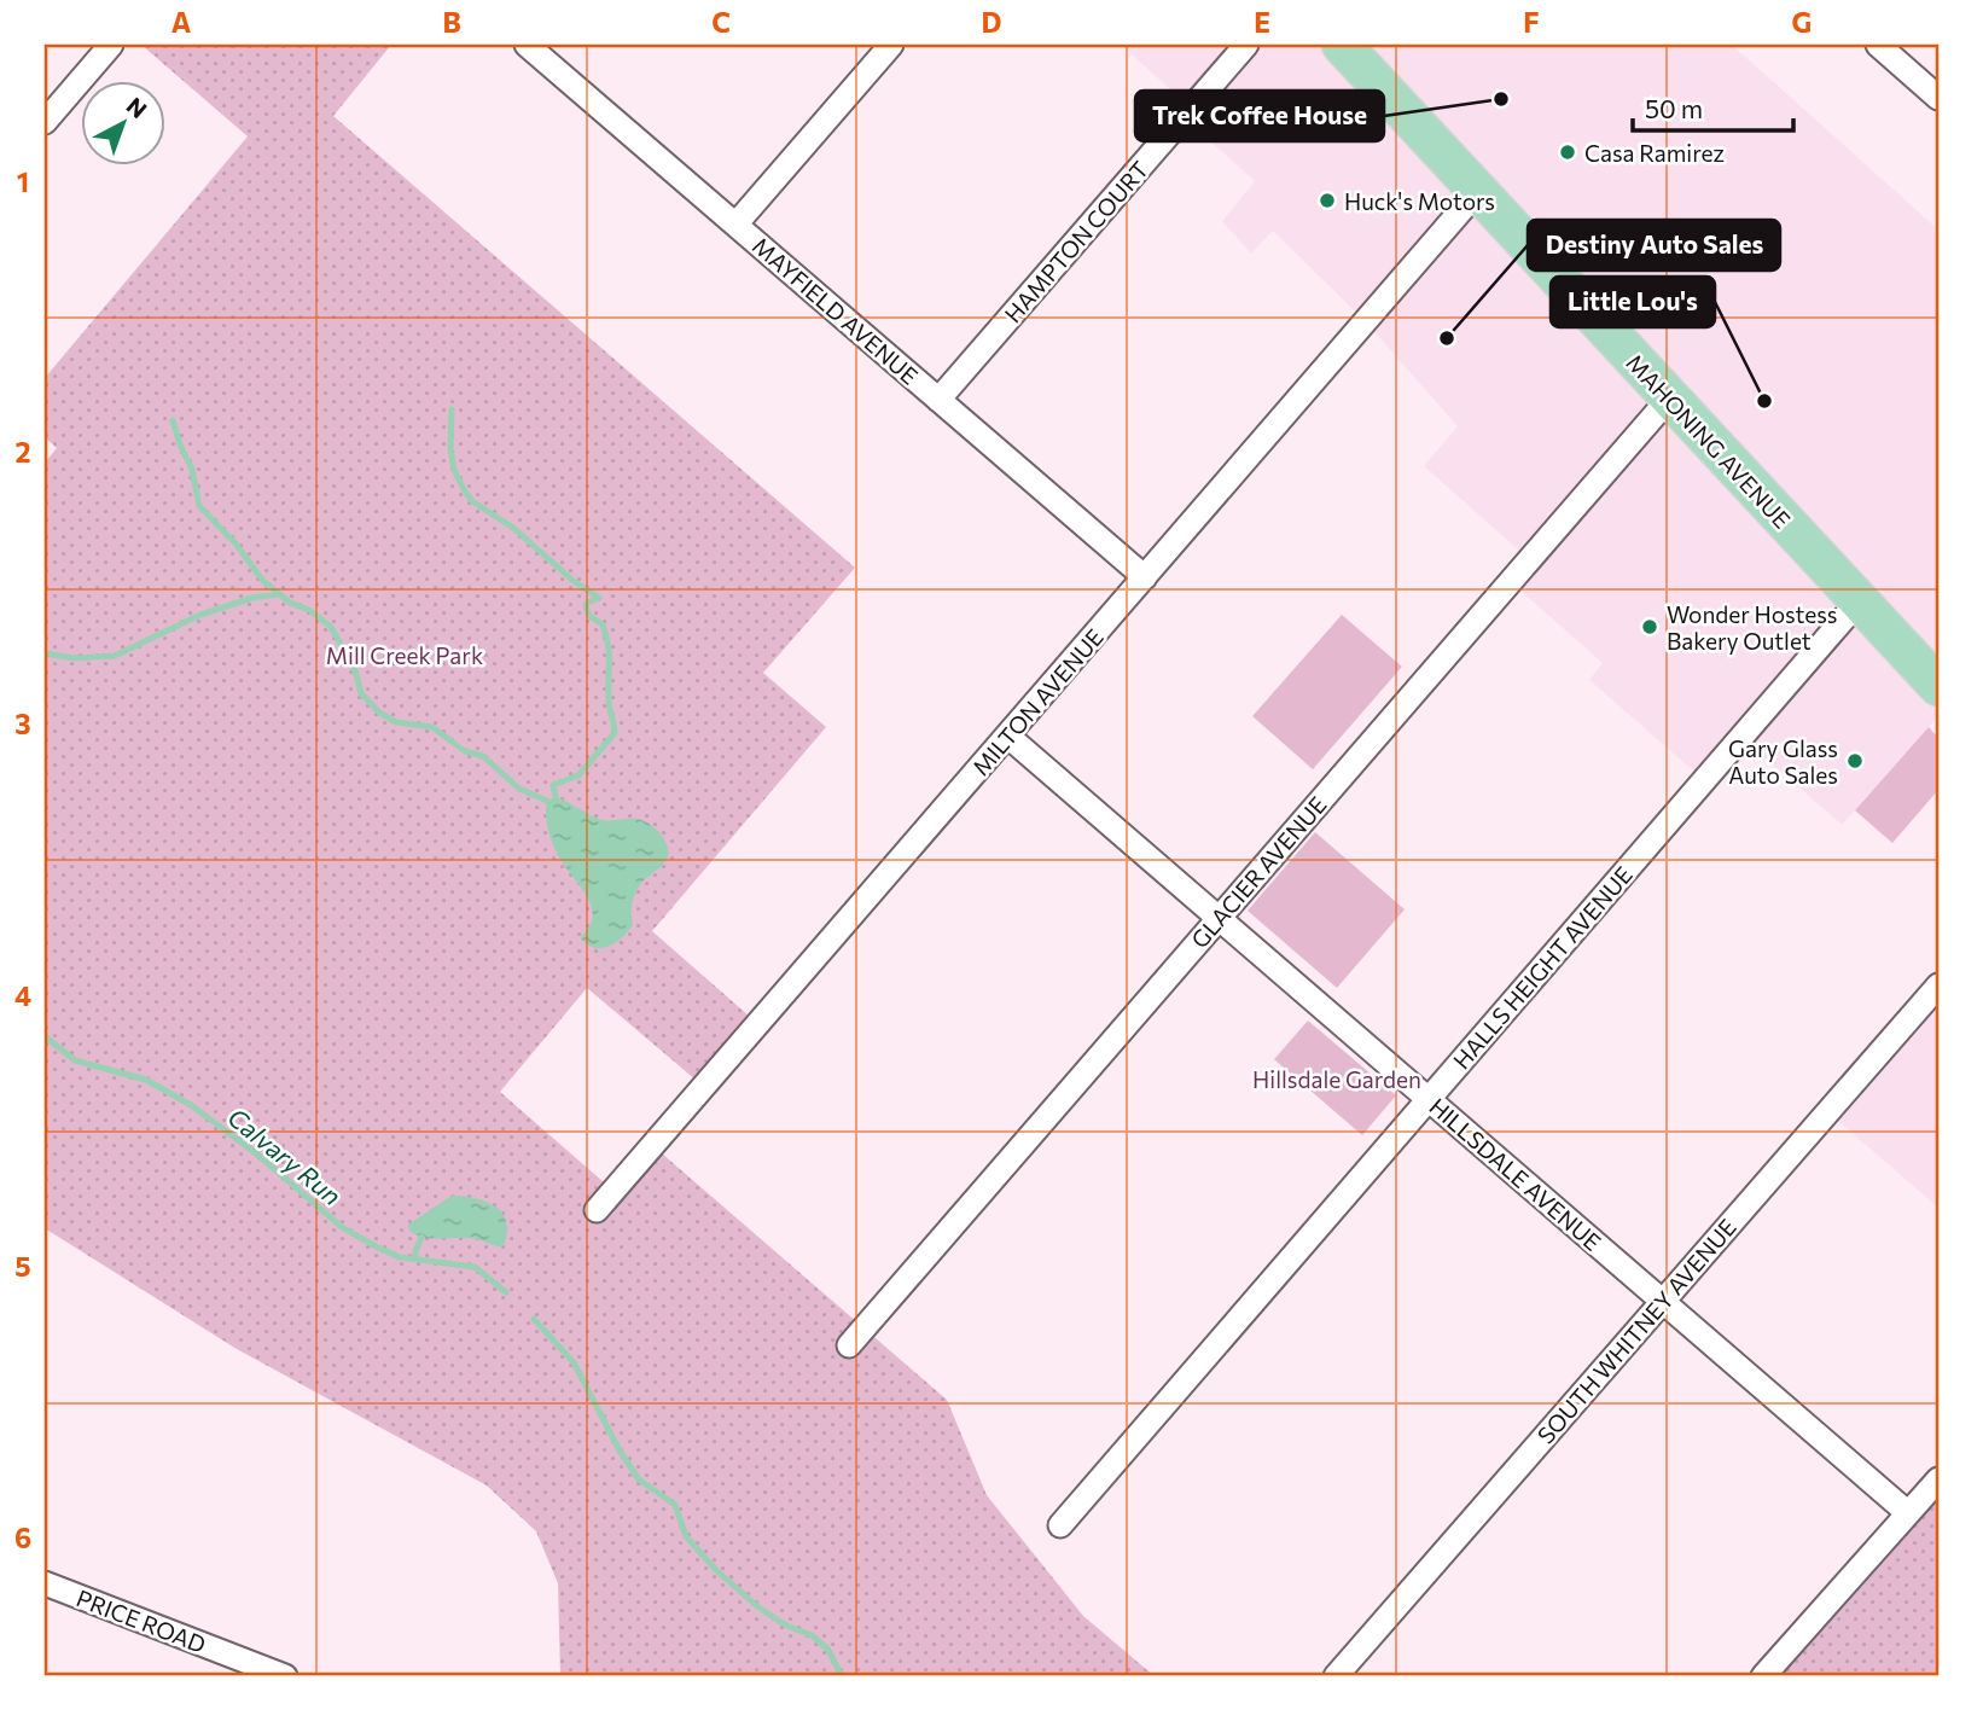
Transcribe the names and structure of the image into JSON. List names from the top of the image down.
{
  "streets": {
    "main road": ["MAHONING AVENUE"],
    "street": [
      "HAMPTON COURT",
      "MAYFIELD AVENUE",
      "MILTON AVENUE",
      "GLACIER AVENUE",
      "HALLS HEIGHT AVENUE",
      "HILLSDALE AVENUE",
      "SOUTH WHITNEY AVENUE",
      "PRICE ROAD"
    ]
  },
  "crossings": [
    ["HAMPTON COURT", "MAYFIELD AVENUE"],
    ["MAYFIELD AVENUE", "MILTON AVENUE"],
    ["MAHONING AVENUE", "MILTON AVENUE"],
    ["MAHONING AVENUE", "GLACIER AVENUE"],
    ["MAHONING AVENUE", "HALLS HEIGHT AVENUE"],
    ["MILTON AVENUE", "HILLSDALE AVENUE"],
    ["GLACIER AVENUE", "HILLSDALE AVENUE"],
    ["HALLS HEIGHT AVENUE", "HILLSDALE AVENUE"],
    ["HILLSDALE AVENUE", "SOUTH WHITNEY AVENUE"]
  ],
  "water": ["Calvary Run"],
  "parks": ["Mill Creek Park", "Hillsdale Garden"],
  "places": [
    "Trek Coffee House",
    "Casa Ramirez",
    "Huck's Motors",
    "Destiny Auto Sales",
    "Little Lou's",
    "Wonder Hostess Bakery Outlet",
    "Gary Glass Auto Sales"
  ],
  "scale_bar": "50 m",
  "north": "top right",
  "grid": {
    "columns": [
      "A",
      "B",
      "C",
      "D",
      "E",
      "F",
      "G"
    ],
    "rows": [
      "1",
      "2",
      "3",
      "4",
      "5",
      "6"
    ]
  }
}
